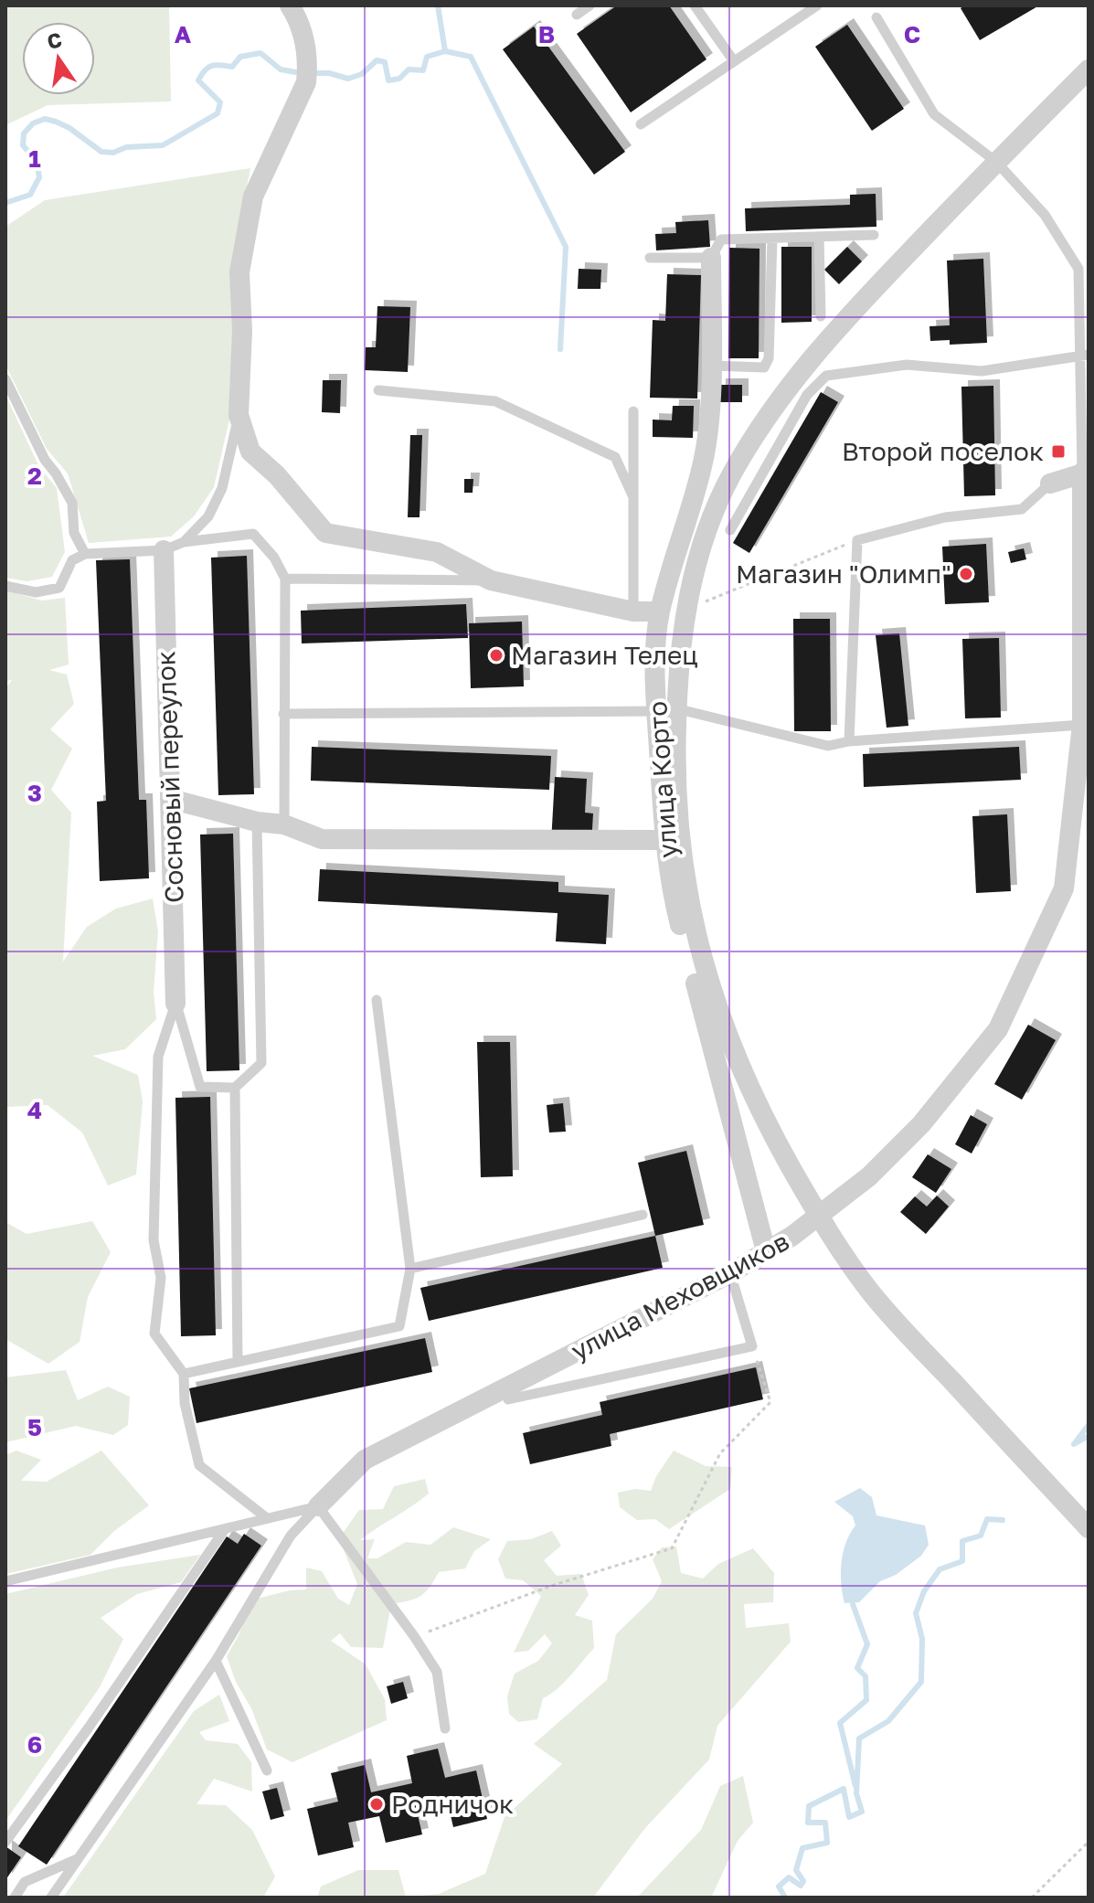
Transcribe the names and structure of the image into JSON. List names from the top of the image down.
{
  "streets": {
    "street": ["Сосновый переулок", "улица Корто", "улица Меховщиков"]
  },
  "crossings": [
    ["улица Корто", "улица Меховщиков"]
  ],
  "places": {
    "transit": ["Второй поселок"],
    "other": ["Магазин \"Олимп\"", "Магазин Телец", "Родничок"]
  },
  "north": "top",
  "grid": {
    "columns": ["A", "B", "C"],
    "rows": [
      "1",
      "2",
      "3",
      "4",
      "5",
      "6"
    ]
  }
}
